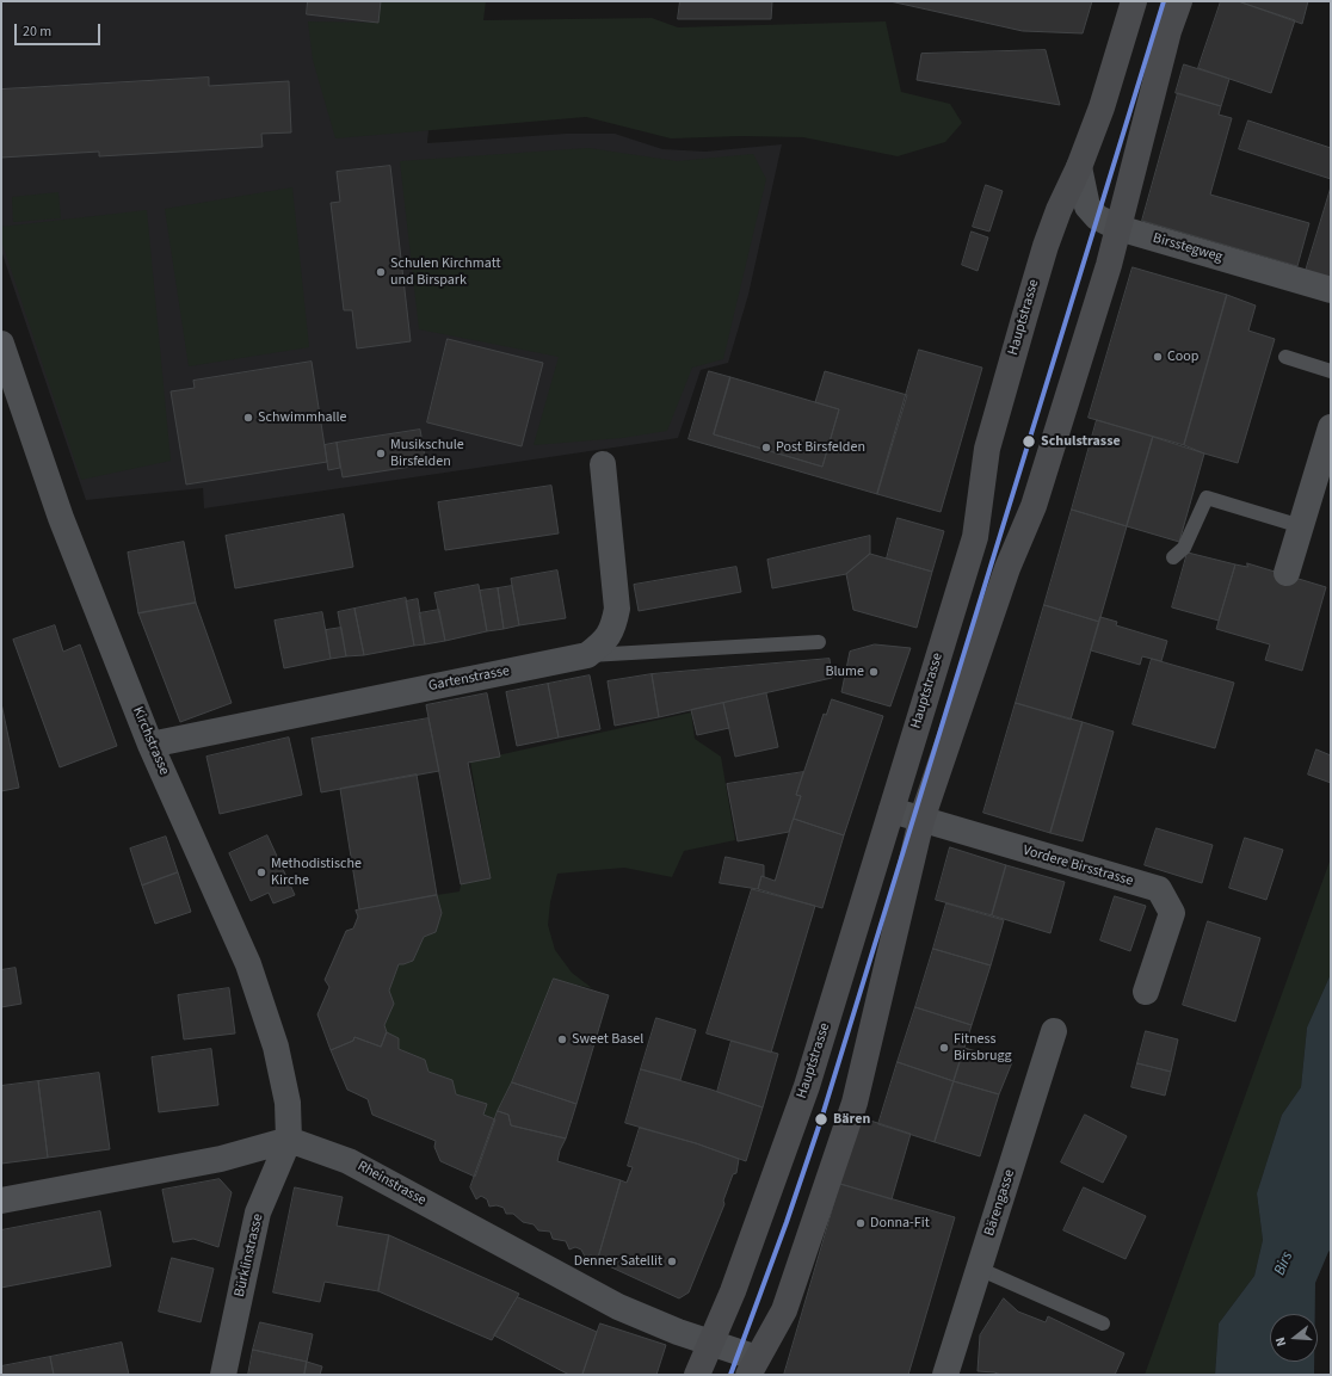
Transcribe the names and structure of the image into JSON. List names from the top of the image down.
{
  "streets": {
    "main road": ["Hauptstrasse"],
    "street": [
      "Birsstegweg",
      "Gartenstrasse",
      "Kirchstrasse",
      "Vordere Birsstrasse",
      "Rheinstrasse",
      "Bärengasse",
      "Bürklinstrasse"
    ]
  },
  "crossings": [
    ["Birsstegweg", "Hauptstrasse"],
    ["Hauptstrasse", "Vordere Birsstrasse"],
    ["Hauptstrasse", "Rheinstrasse"],
    ["Gartenstrasse", "Kirchstrasse"],
    ["Kirchstrasse", "Rheinstrasse"],
    ["Kirchstrasse", "Bürklinstrasse"],
    ["Rheinstrasse", "Bürklinstrasse"]
  ],
  "water": ["Birs"],
  "places": [
    "Schulen Kirchmatt und Birspark",
    "Coop",
    "Schwimmhalle",
    "Schulstrasse",
    "Post Birsfelden",
    "Musikschule Birsfelden",
    "Blume",
    "Methodistische Kirche",
    "Sweet Basel",
    "Fitness Birsbrugg",
    "Bären",
    "Donna-Fit",
    "Denner Satellit"
  ],
  "scale_bar": "20 m",
  "north": "left"
}
